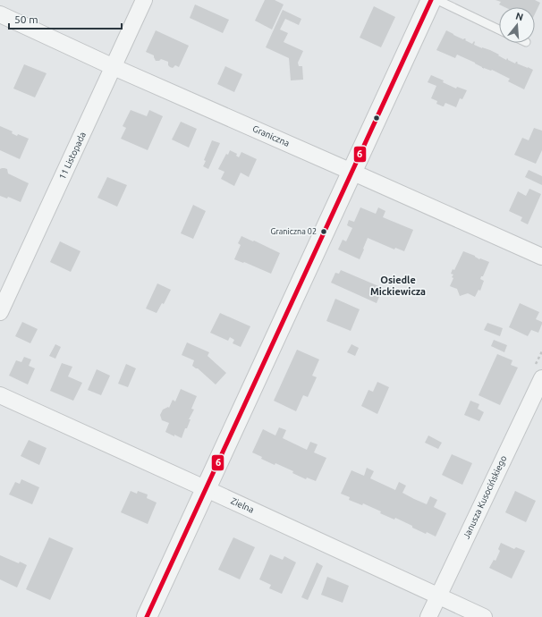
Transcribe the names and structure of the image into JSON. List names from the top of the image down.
{
  "streets": {
    "street": [
      "Graniczna",
      "11 Listopada",
      "Janusza Kusocińskiego",
      "Zielna"
    ]
  },
  "crossings": [
    ["Graniczna", "11 Listopada"],
    ["Janusza Kusocińskiego", "Zielna"]
  ],
  "districts": ["Osiedle Mickiewicza"],
  "places": ["Graniczna 02"],
  "lines": ["transit line 6"],
  "scale_bar": "50 m",
  "north": "top"
}
